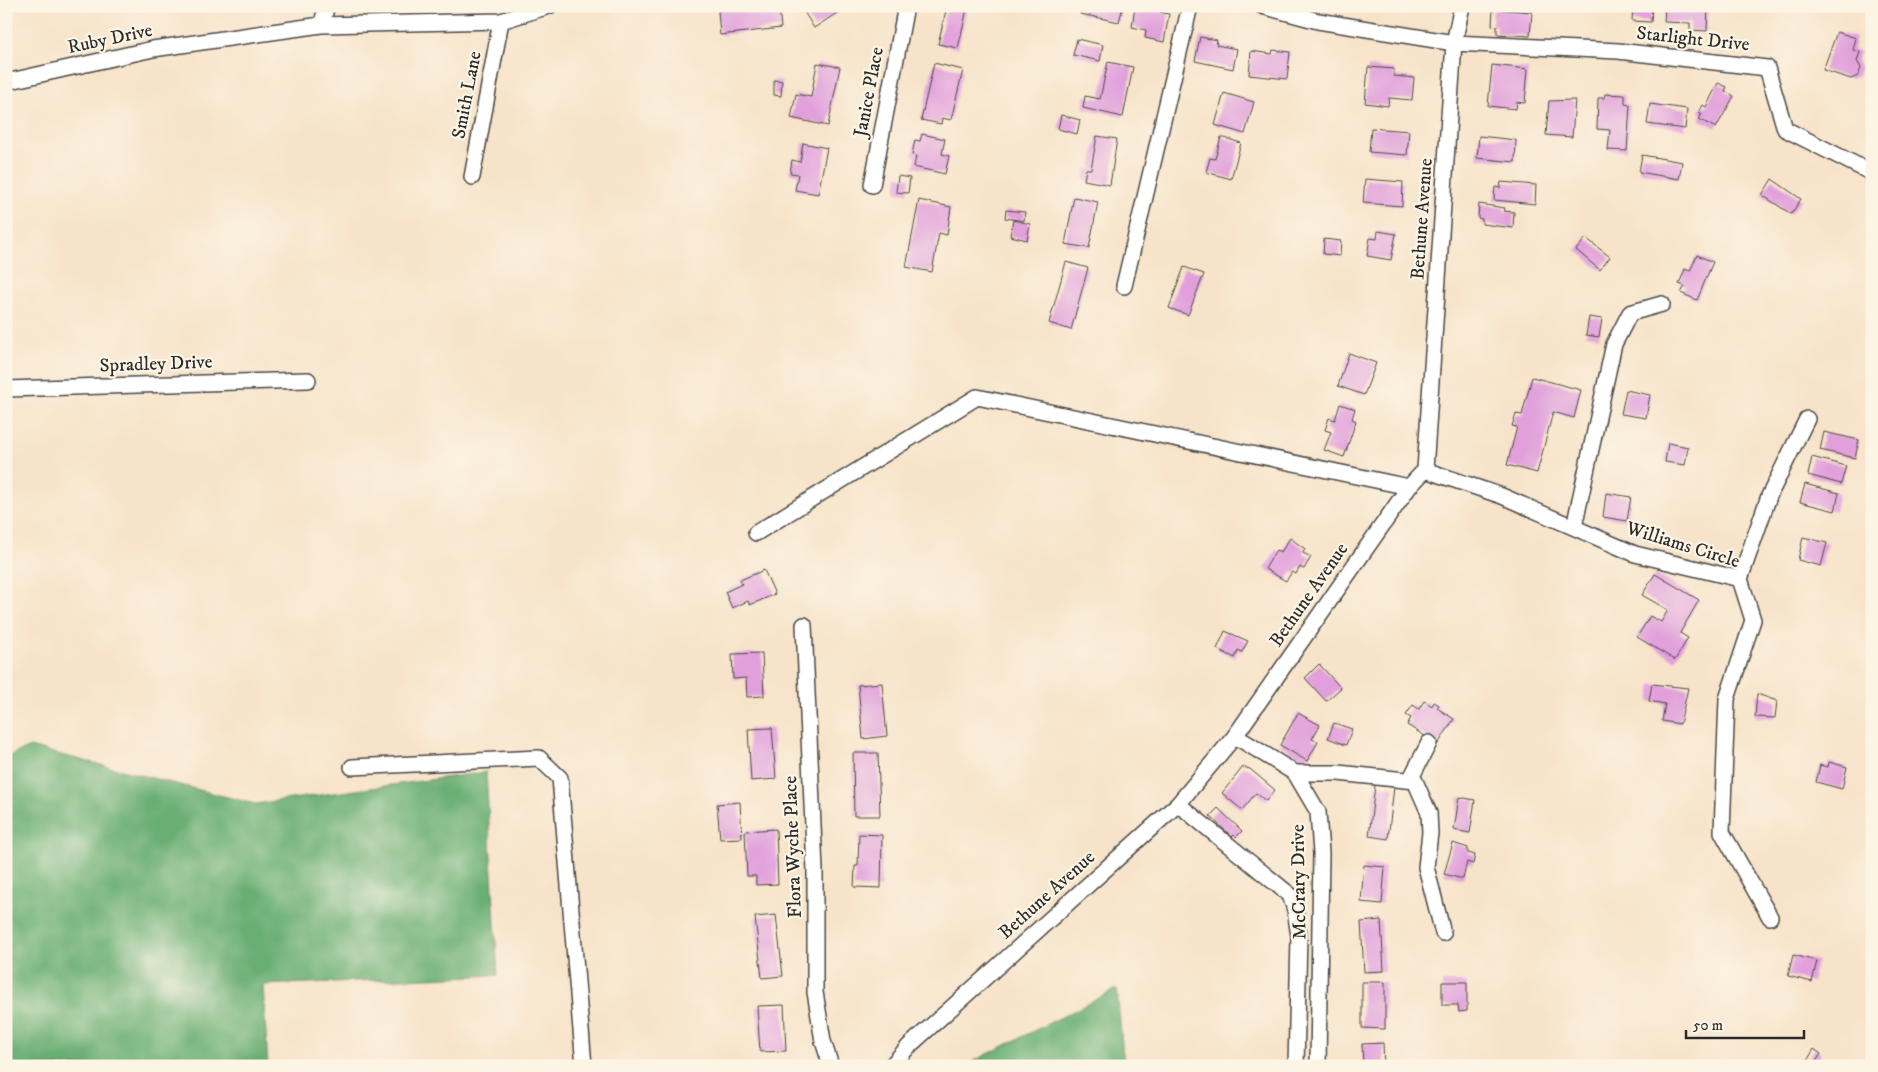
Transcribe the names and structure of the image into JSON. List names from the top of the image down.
{
  "streets": {
    "street": [
      "Ruby Drive",
      "Starlight Drive",
      "Janice Place",
      "Smith Lane",
      "Bethune Avenue",
      "Spradley Drive",
      "Williams Circle",
      "Flora Wyche Place",
      "McCrary Drive"
    ]
  },
  "crossings": [
    ["Ruby Drive", "Smith Lane"],
    ["Starlight Drive", "Bethune Avenue"],
    ["Bethune Avenue", "Williams Circle"],
    ["Bethune Avenue", "McCrary Drive"]
  ],
  "scale_bar": "50 m"
}
